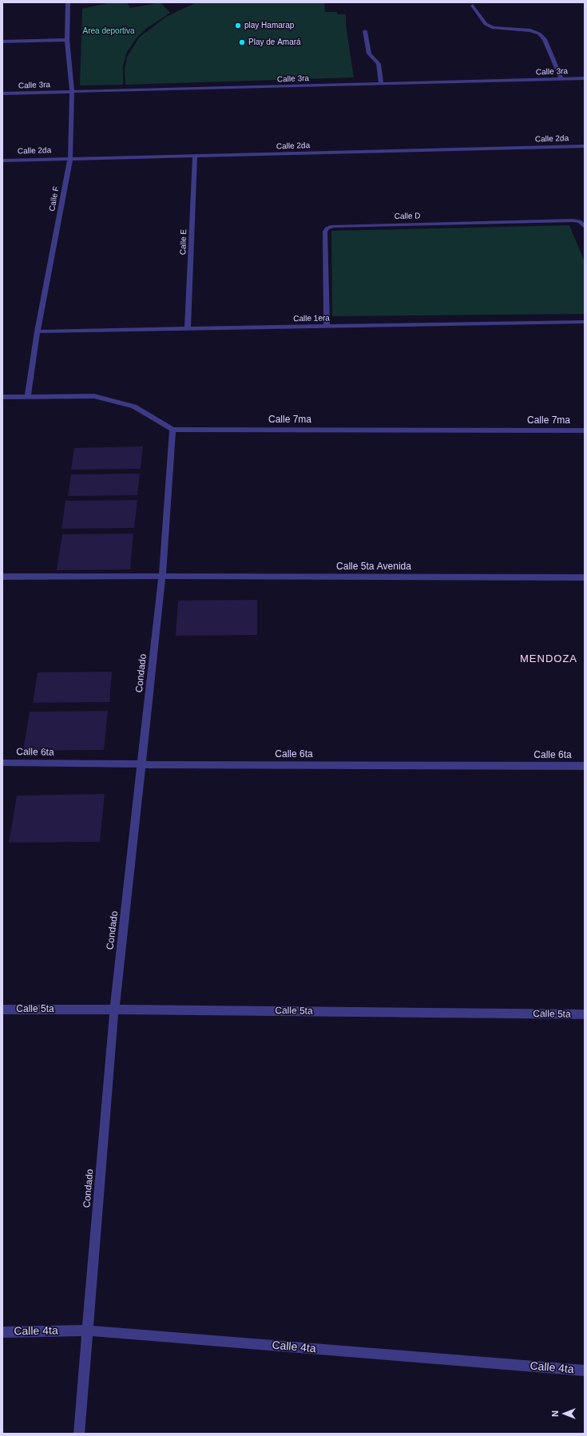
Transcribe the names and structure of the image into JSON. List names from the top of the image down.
{
  "streets": {
    "street": [
      "Calle 3ra",
      "Calle 2da",
      "Calle F",
      "Calle D",
      "Calle E",
      "Calle 1era",
      "Calle 7ma",
      "Calle 5ta Avenida",
      "Condado",
      "Calle 6ta",
      "Calle 5ta",
      "Calle 4ta"
    ]
  },
  "crossings": [
    ["Calle 3ra", "Calle F"],
    ["Calle 2da", "Calle F"],
    ["Calle 2da", "Calle E"],
    ["Calle F", "Calle 1era"],
    ["Calle D", "Calle 1era"],
    ["Calle E", "Calle 1era"],
    ["Calle 7ma", "Condado"],
    ["Calle 5ta Avenida", "Condado"],
    ["Condado", "Calle 6ta"],
    ["Condado", "Calle 5ta"],
    ["Condado", "Calle 4ta"]
  ],
  "districts": ["MENDOZA"],
  "parks": ["Area deportiva"],
  "places": ["play Hamarap", "Play de Amará"],
  "north": "left"
}
